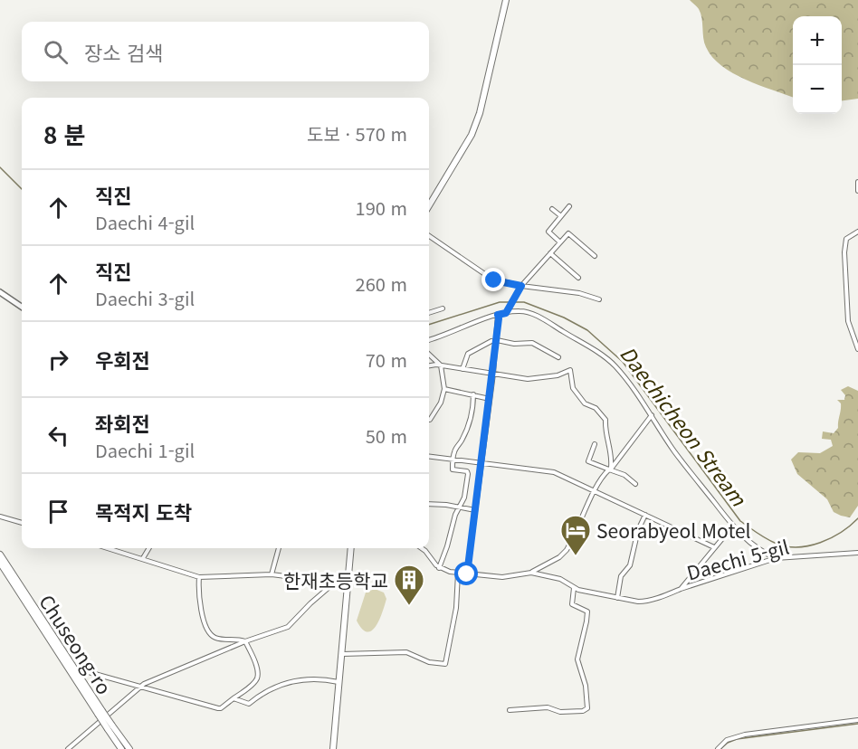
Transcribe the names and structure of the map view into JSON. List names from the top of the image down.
{
  "streets": {
    "main road": ["Chuseong-ro"],
    "street": ["Daechi 5-gil"]
  },
  "water": ["Daechicheon Stream"],
  "places": {
    "hotel": ["Seorabyeol Motel"],
    "building": ["한재초등학교"]
  },
  "page": {
    "map_buttons": ["+", "−"],
    "search": "장소 검색",
    "heading": ["8 분", "도보 · 570 m"],
    "list": [
      ["직진", "Daechi 4-gil", "190 m"],
      ["직진", "Daechi 3-gil", "260 m"],
      ["우회전", "70 m"],
      ["좌회전", "Daechi 1-gil", "50 m"],
      "목적지 도착"
    ]
  }
}
